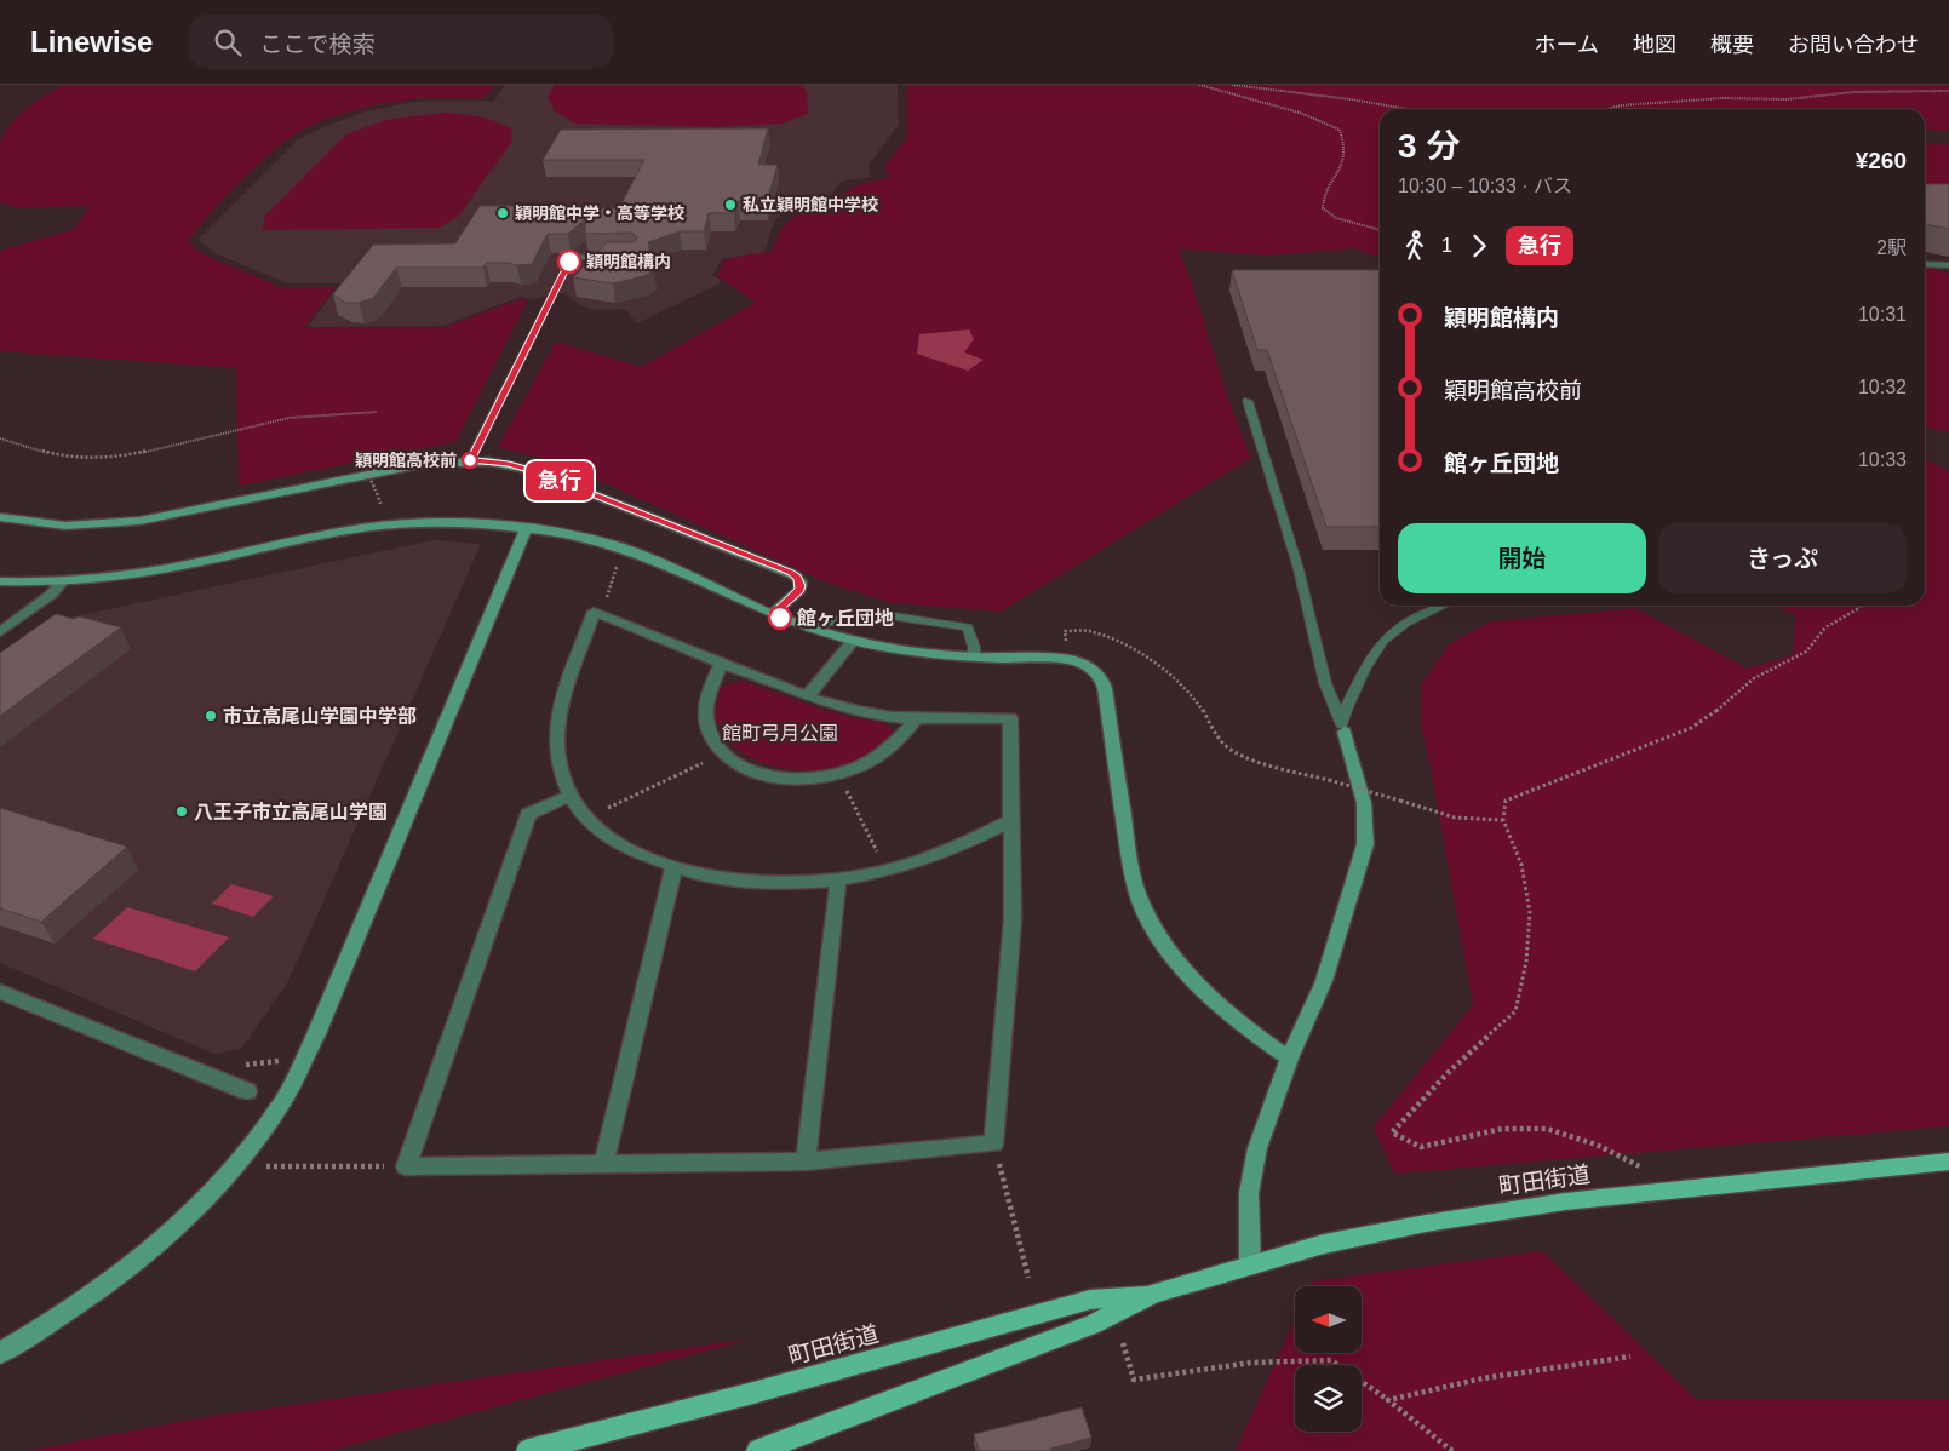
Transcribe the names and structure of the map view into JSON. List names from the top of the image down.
{
  "streets": {
    "main road": ["町田街道"]
  },
  "parks": ["館町弓月公園"],
  "places": [
    "私立穎明館中学校",
    "穎明館中学・高等学校",
    "穎明館構内",
    "穎明館高校前",
    "館ヶ丘団地",
    "市立高尾山学園中学部",
    "八王子市立高尾山学園"
  ],
  "lines": ["bus line 急行"],
  "north": "left",
  "page": {
    "header": "Linewise",
    "search": "ここで検索",
    "nav": [
      "ホーム",
      "地図",
      "概要",
      "お問い合わせ"
    ],
    "on_map": "急行",
    "heading": ["3 分", "10:30 – 10:33 · バス", "¥260"],
    "legs": ["1", "急行", "2駅"],
    "list": [
      {
        "name": "穎明館構内",
        "value": "10:31"
      },
      {
        "name": "穎明館高校前",
        "value": "10:32"
      },
      {
        "name": "館ヶ丘団地",
        "value": "10:33"
      }
    ],
    "buttons": ["開始", "きっぷ"]
  }
}
